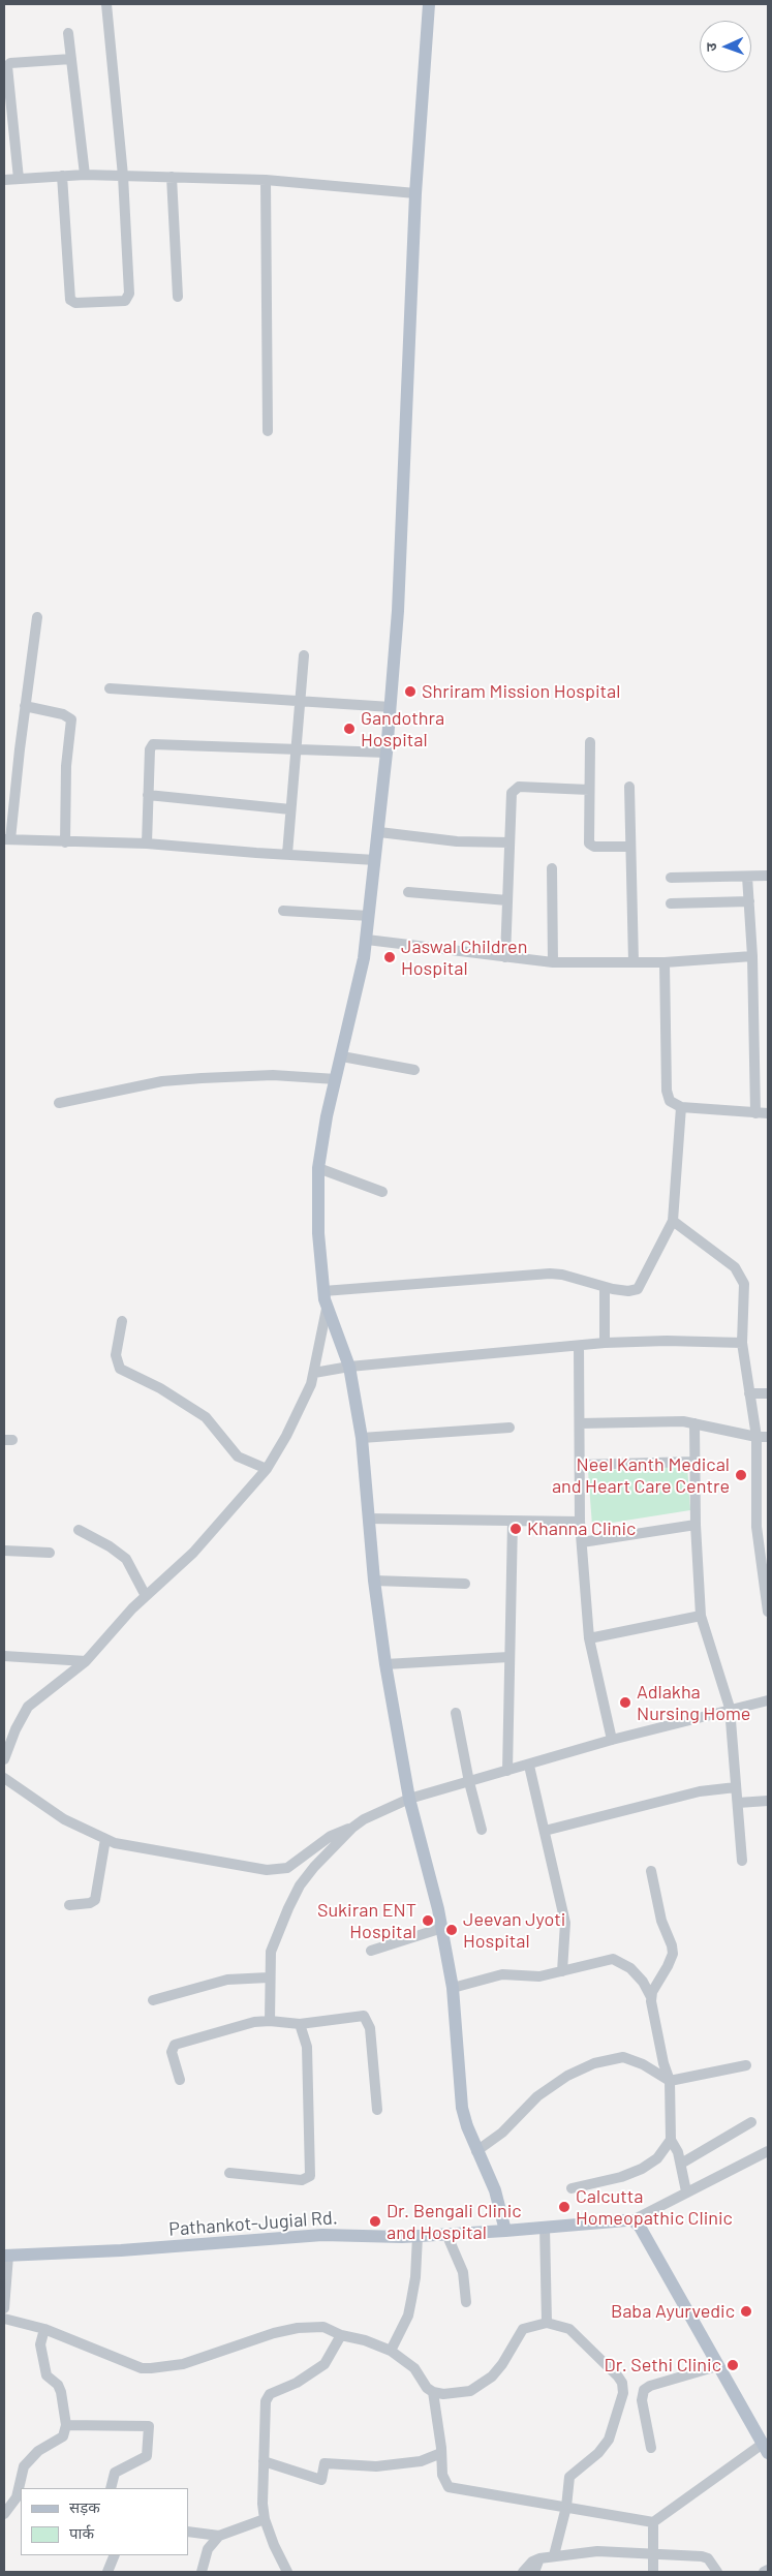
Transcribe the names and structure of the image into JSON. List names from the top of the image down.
{
  "streets": {
    "main road": ["Pathankot-Jugial Rd."]
  },
  "places": [
    "Shriram Mission Hospital",
    "Gandothra Hospital",
    "Jaswal Children Hospital",
    "Neel Kanth Medical and Heart Care Centre",
    "Khanna Clinic",
    "Adlakha Nursing Home",
    "Sukiran ENT Hospital",
    "Jeevan Jyoti Hospital",
    "Calcutta Homeopathic Clinic",
    "Dr. Bengali Clinic and Hospital",
    "Baba Ayurvedic",
    "Dr. Sethi Clinic"
  ],
  "legend": ["सड़क", "पार्क"],
  "north": "left"
}
